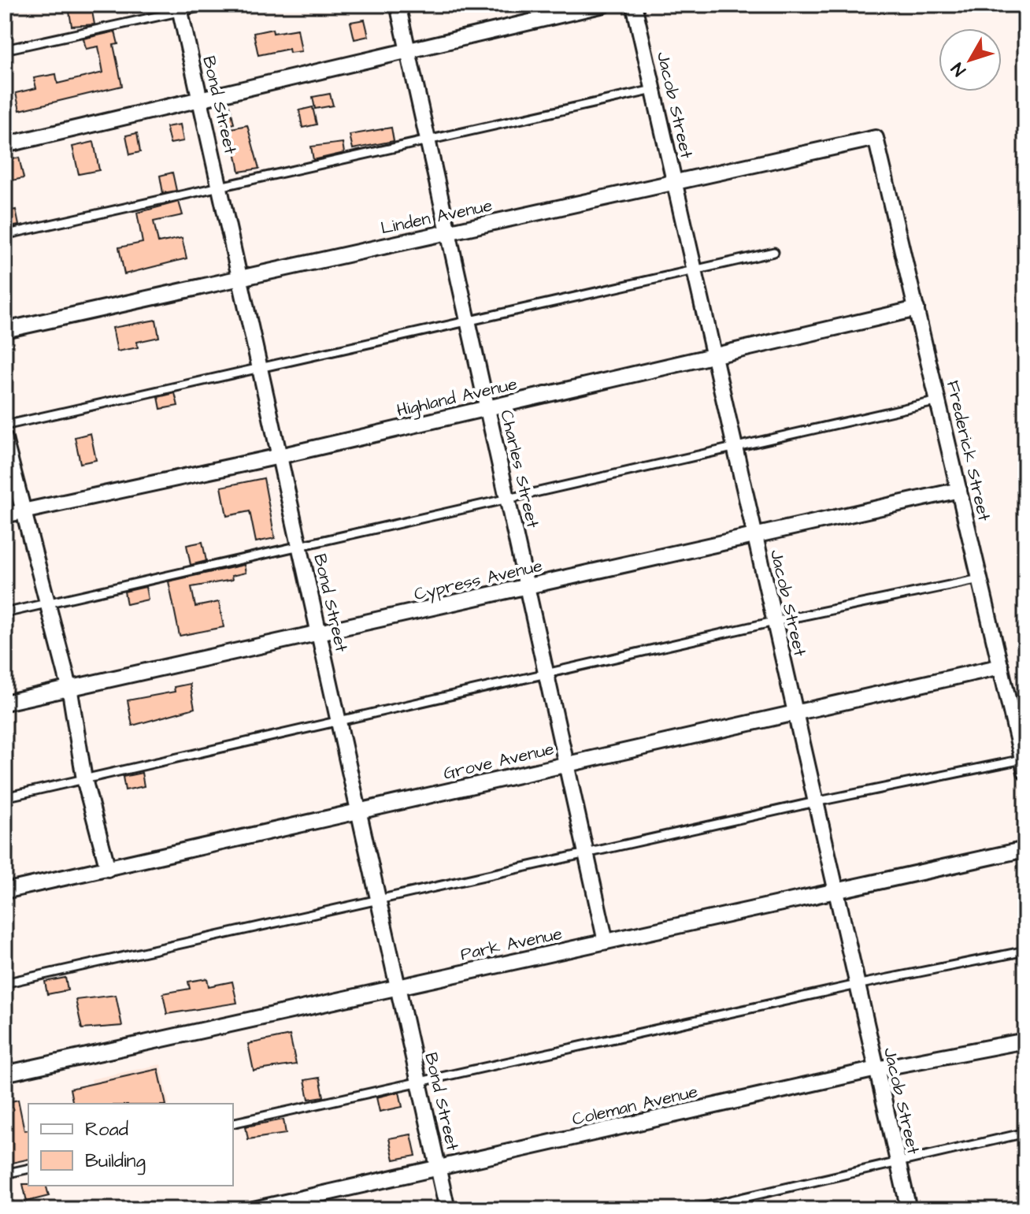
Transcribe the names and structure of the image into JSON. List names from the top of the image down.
{
  "streets": {
    "street": [
      "Bond Street",
      "Jacob Street",
      "Linden Avenue",
      "Highland Avenue",
      "Frederick Street",
      "Charles Street",
      "Cypress Avenue",
      "Grove Avenue",
      "Park Avenue",
      "Coleman Avenue"
    ]
  },
  "crossings": [
    ["Bond Street", "Linden Avenue"],
    ["Bond Street", "Highland Avenue"],
    ["Bond Street", "Cypress Avenue"],
    ["Bond Street", "Grove Avenue"],
    ["Bond Street", "Park Avenue"],
    ["Bond Street", "Coleman Avenue"],
    ["Jacob Street", "Linden Avenue"],
    ["Jacob Street", "Highland Avenue"],
    ["Jacob Street", "Cypress Avenue"],
    ["Jacob Street", "Grove Avenue"],
    ["Jacob Street", "Park Avenue"],
    ["Jacob Street", "Coleman Avenue"],
    ["Linden Avenue", "Frederick Street"],
    ["Linden Avenue", "Charles Street"],
    ["Highland Avenue", "Frederick Street"],
    ["Highland Avenue", "Charles Street"],
    ["Frederick Street", "Cypress Avenue"],
    ["Frederick Street", "Grove Avenue"],
    ["Charles Street", "Cypress Avenue"],
    ["Charles Street", "Grove Avenue"],
    ["Charles Street", "Park Avenue"]
  ],
  "legend": ["Road", "Building"],
  "north": "bottom left"
}
